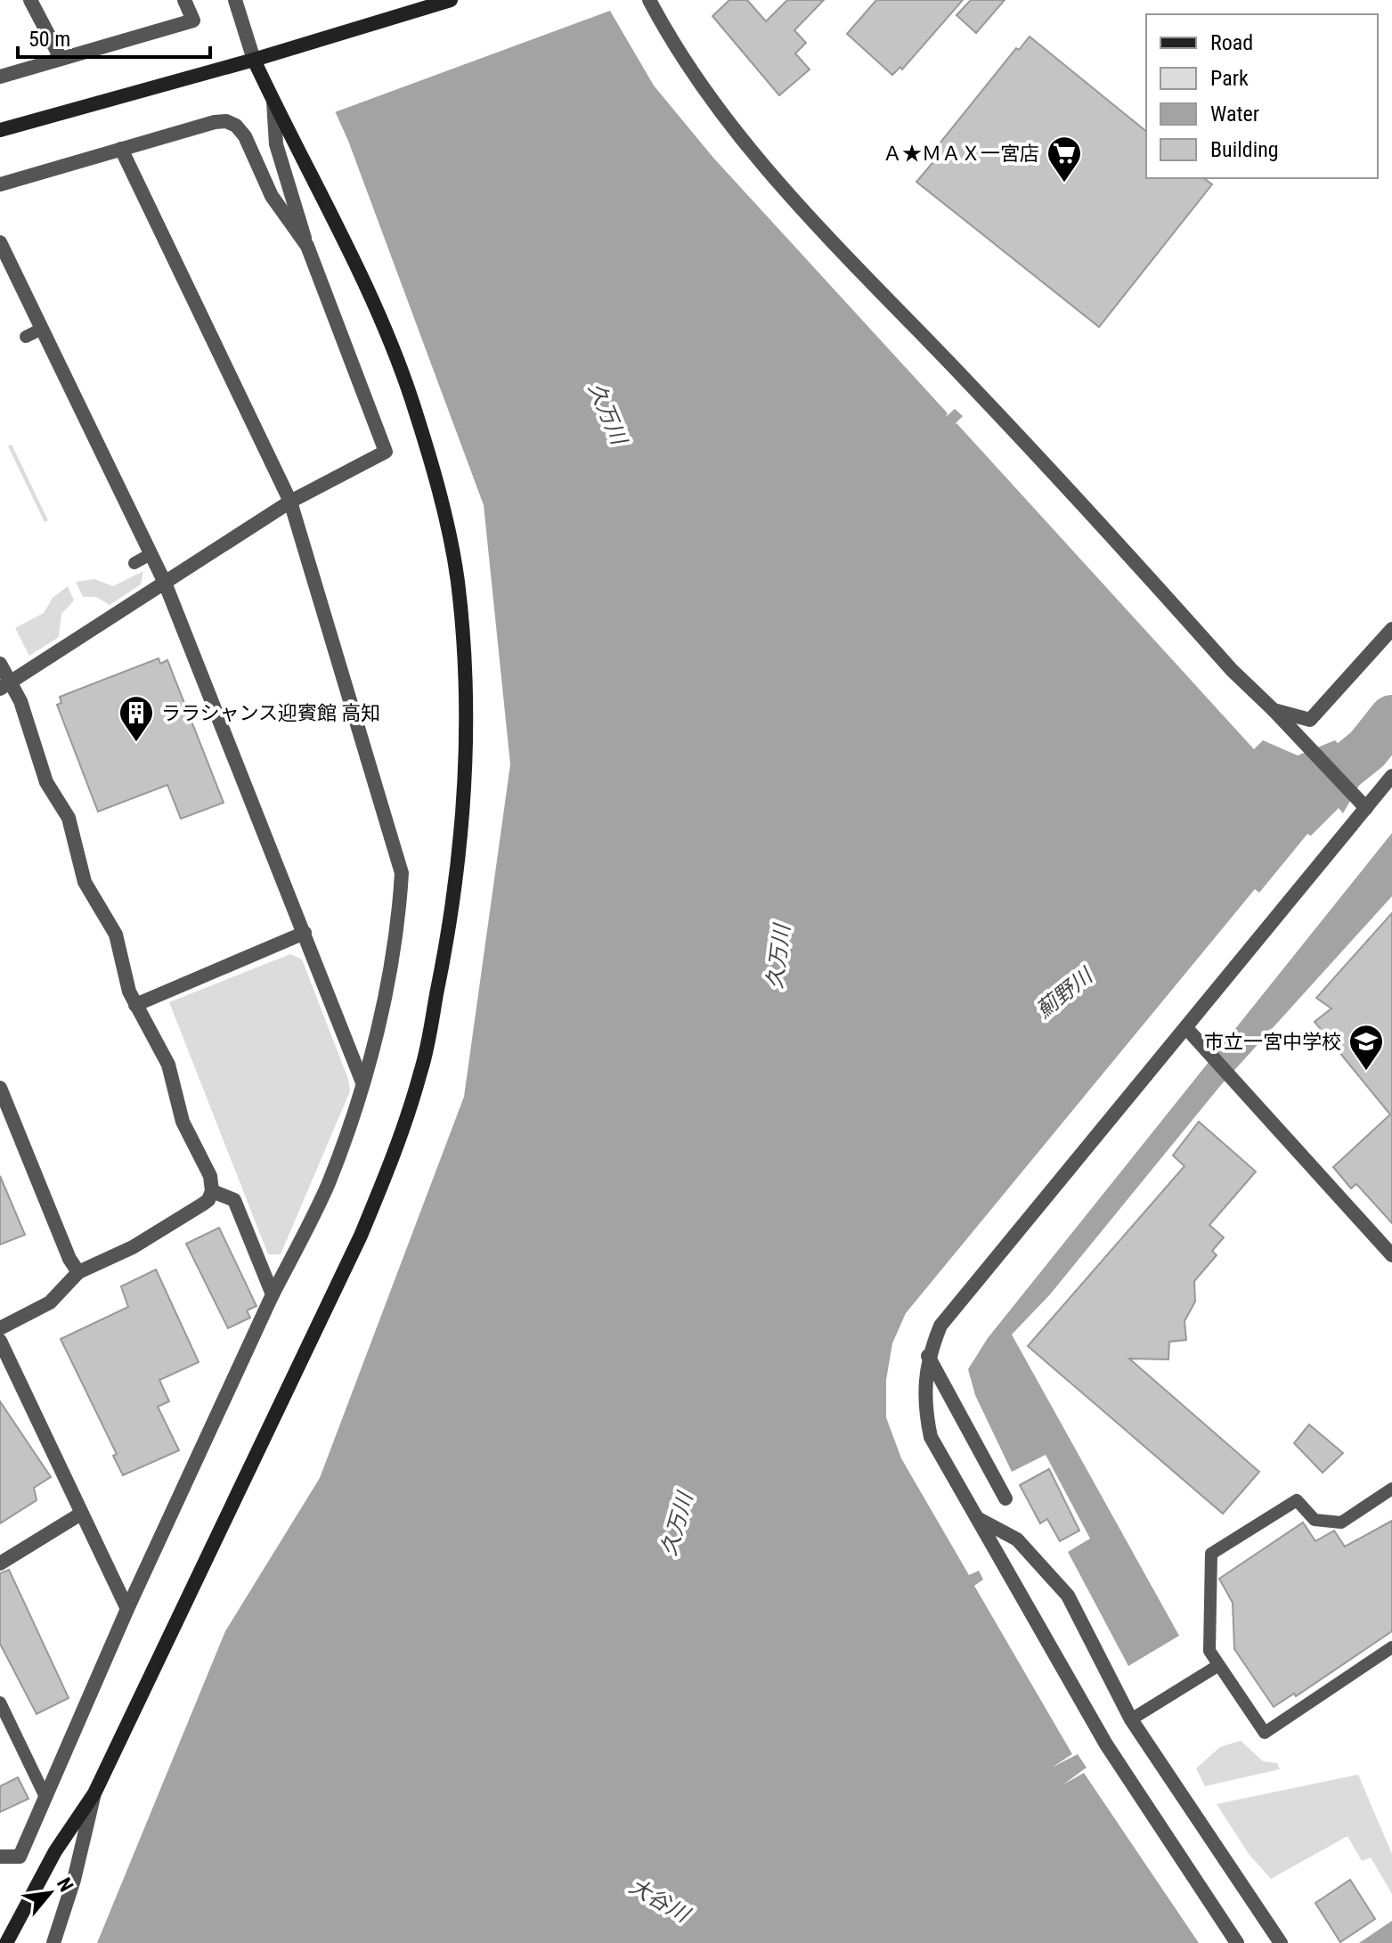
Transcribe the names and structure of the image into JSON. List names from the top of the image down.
{
  "water": ["久万川", "薊野川", "大谷川"],
  "places": {
    "supermarket": ["Ａ★ＭＡＸ一宮店"],
    "building": ["ララシャンス迎賓館 高知"],
    "school or university": ["市立一宮中学校"]
  },
  "legend": [
    "Road",
    "Park",
    "Water",
    "Building"
  ],
  "scale_bar": "50 m",
  "north": "top right"
}
